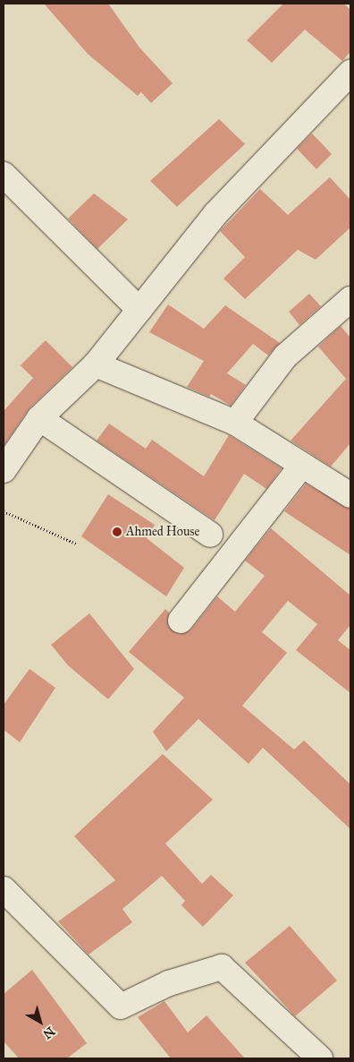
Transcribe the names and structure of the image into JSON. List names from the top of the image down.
{
  "places": ["Ahmed House"],
  "north": "bottom right"
}
